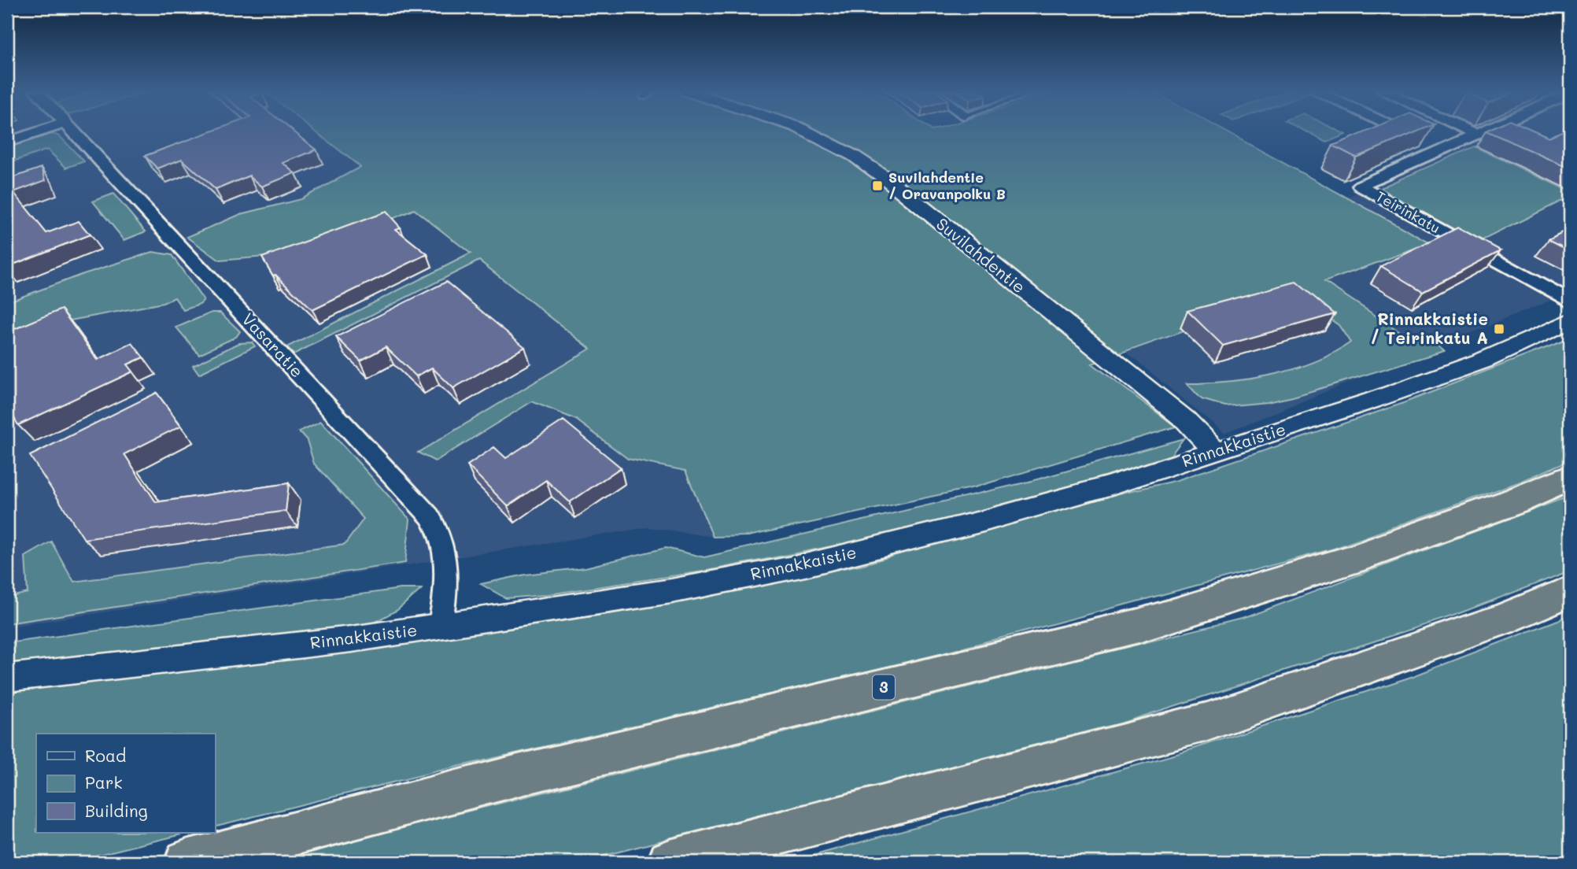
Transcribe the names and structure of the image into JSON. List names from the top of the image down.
{
  "streets": {
    "highway": ["3"],
    "street": [
      "Teirinkatu",
      "Suvilahdentie",
      "Vasaratie",
      "Rinnakkaistie"
    ]
  },
  "crossings": [
    ["Suvilahdentie", "Rinnakkaistie"],
    ["Vasaratie", "Rinnakkaistie"]
  ],
  "places": {
    "transit": ["Suvilahdentie / Oravanpolku B", "Rinnakkaistie / Teirinkatu A"]
  },
  "legend": ["Road", "Park", "Building"]
}
